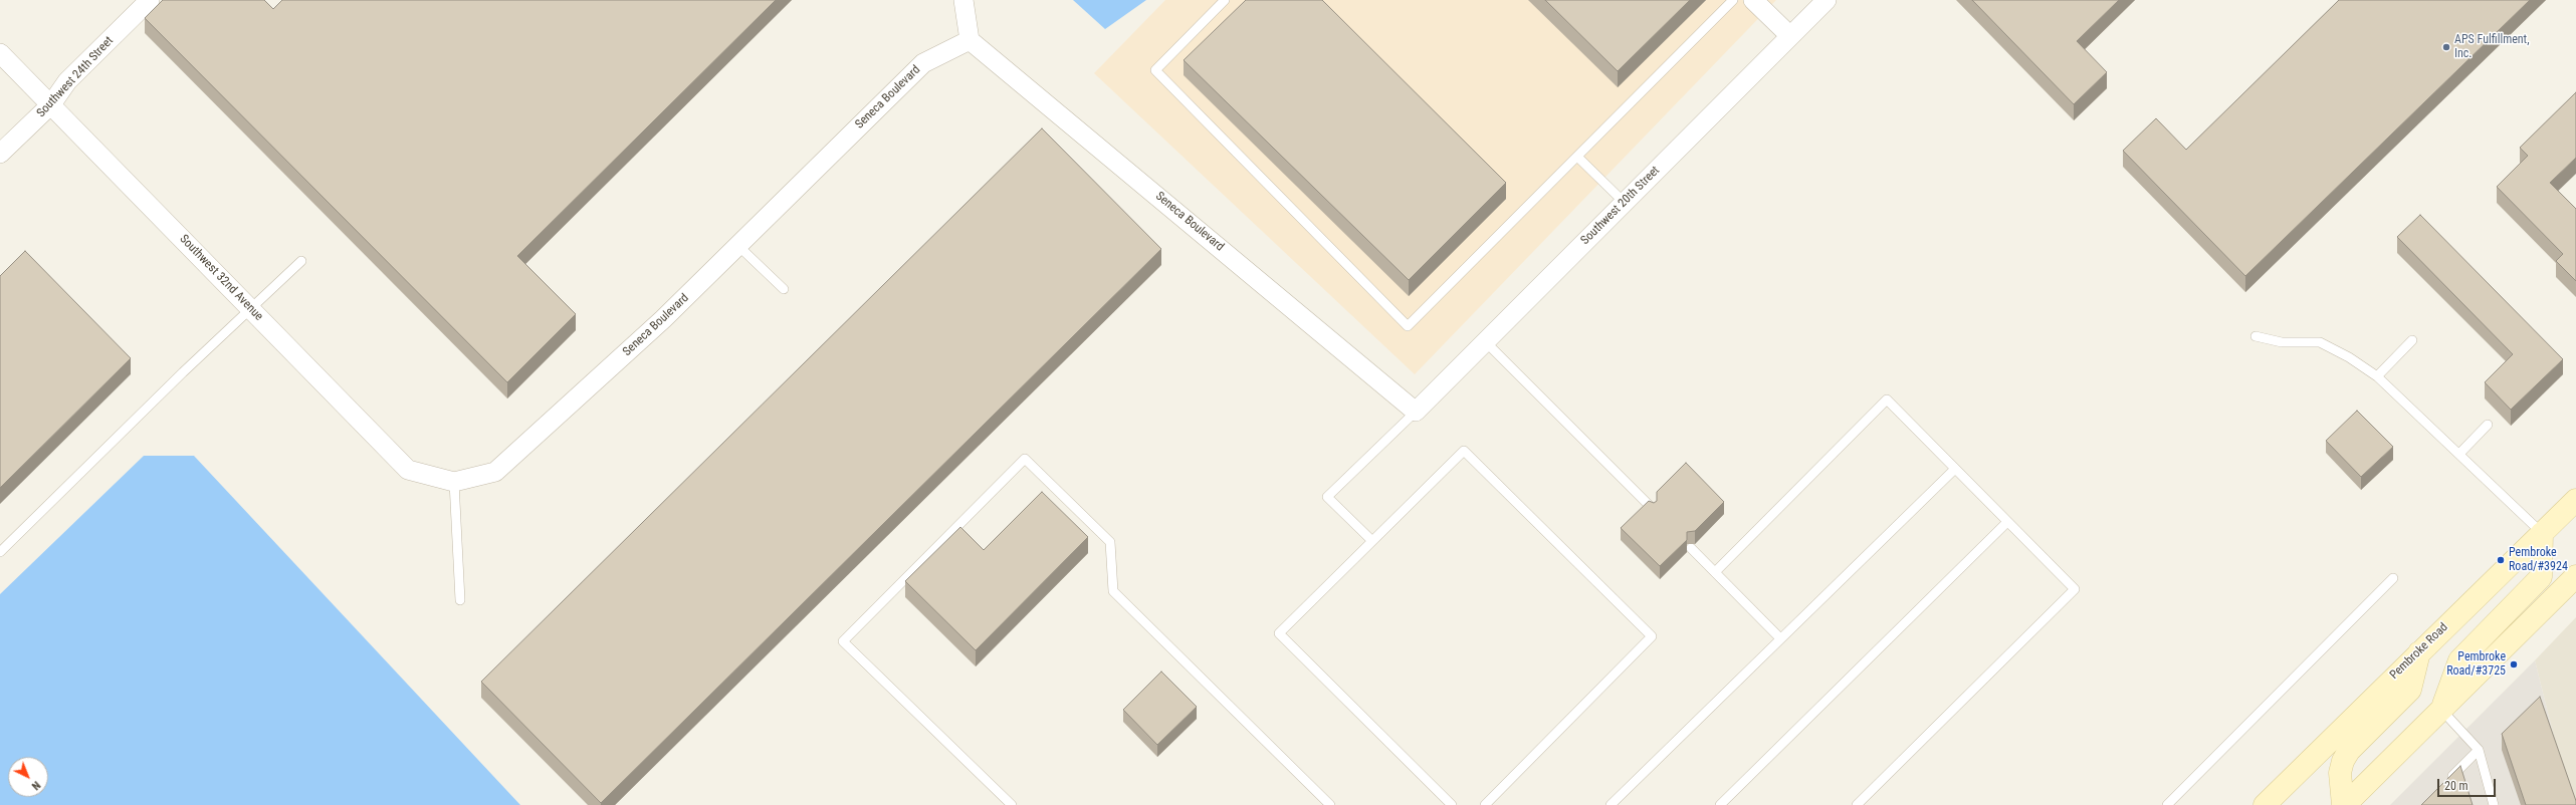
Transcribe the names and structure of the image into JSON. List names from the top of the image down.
{
  "streets": {
    "main road": ["Pembroke Road"],
    "street": [
      "Southwest 24th Street",
      "Seneca Boulevard",
      "Southwest 20th Street",
      "Southwest 32nd Avenue"
    ]
  },
  "crossings": [
    ["Southwest 24th Street", "Southwest 32nd Avenue"],
    ["Seneca Boulevard", "Southwest 20th Street"],
    ["Seneca Boulevard", "Southwest 32nd Avenue"]
  ],
  "places": ["APS Fulfillment, Inc.", "Pembroke Road/#3924", "Pembroke Road/#3725"],
  "scale_bar": "20 m",
  "north": "bottom right"
}
